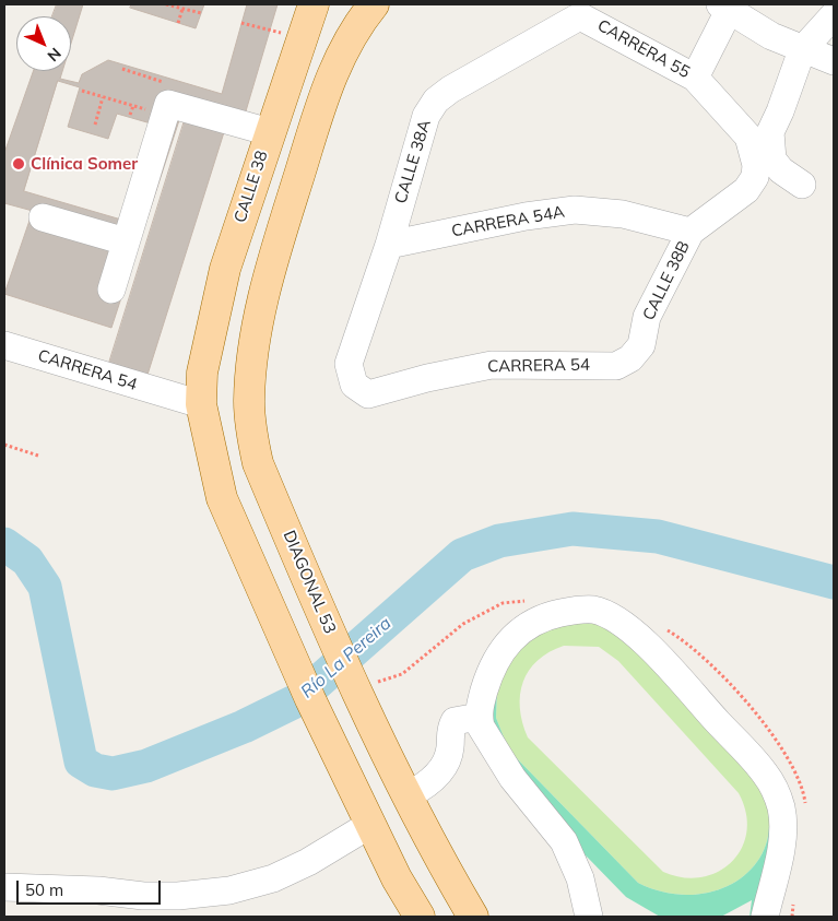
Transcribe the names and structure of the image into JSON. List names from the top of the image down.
{
  "streets": {
    "main road": ["CALLE 38", "DIAGONAL 53"],
    "street": [
      "CARRERA 55",
      "CALLE 38A",
      "CARRERA 54A",
      "CALLE 38B",
      "CARRERA 54"
    ]
  },
  "crossings": [
    ["CARRERA 55", "CALLE 38A"],
    ["CARRERA 55", "CALLE 38B"],
    ["CALLE 38A", "CARRERA 54A"],
    ["CALLE 38A", "CARRERA 54"],
    ["CALLE 38", "CARRERA 54"],
    ["CARRERA 54A", "CALLE 38B"],
    ["CALLE 38B", "CARRERA 54"]
  ],
  "water": ["Río La Pereira"],
  "places": ["Clínica Somer"],
  "scale_bar": "50 m",
  "north": "bottom right"
}
